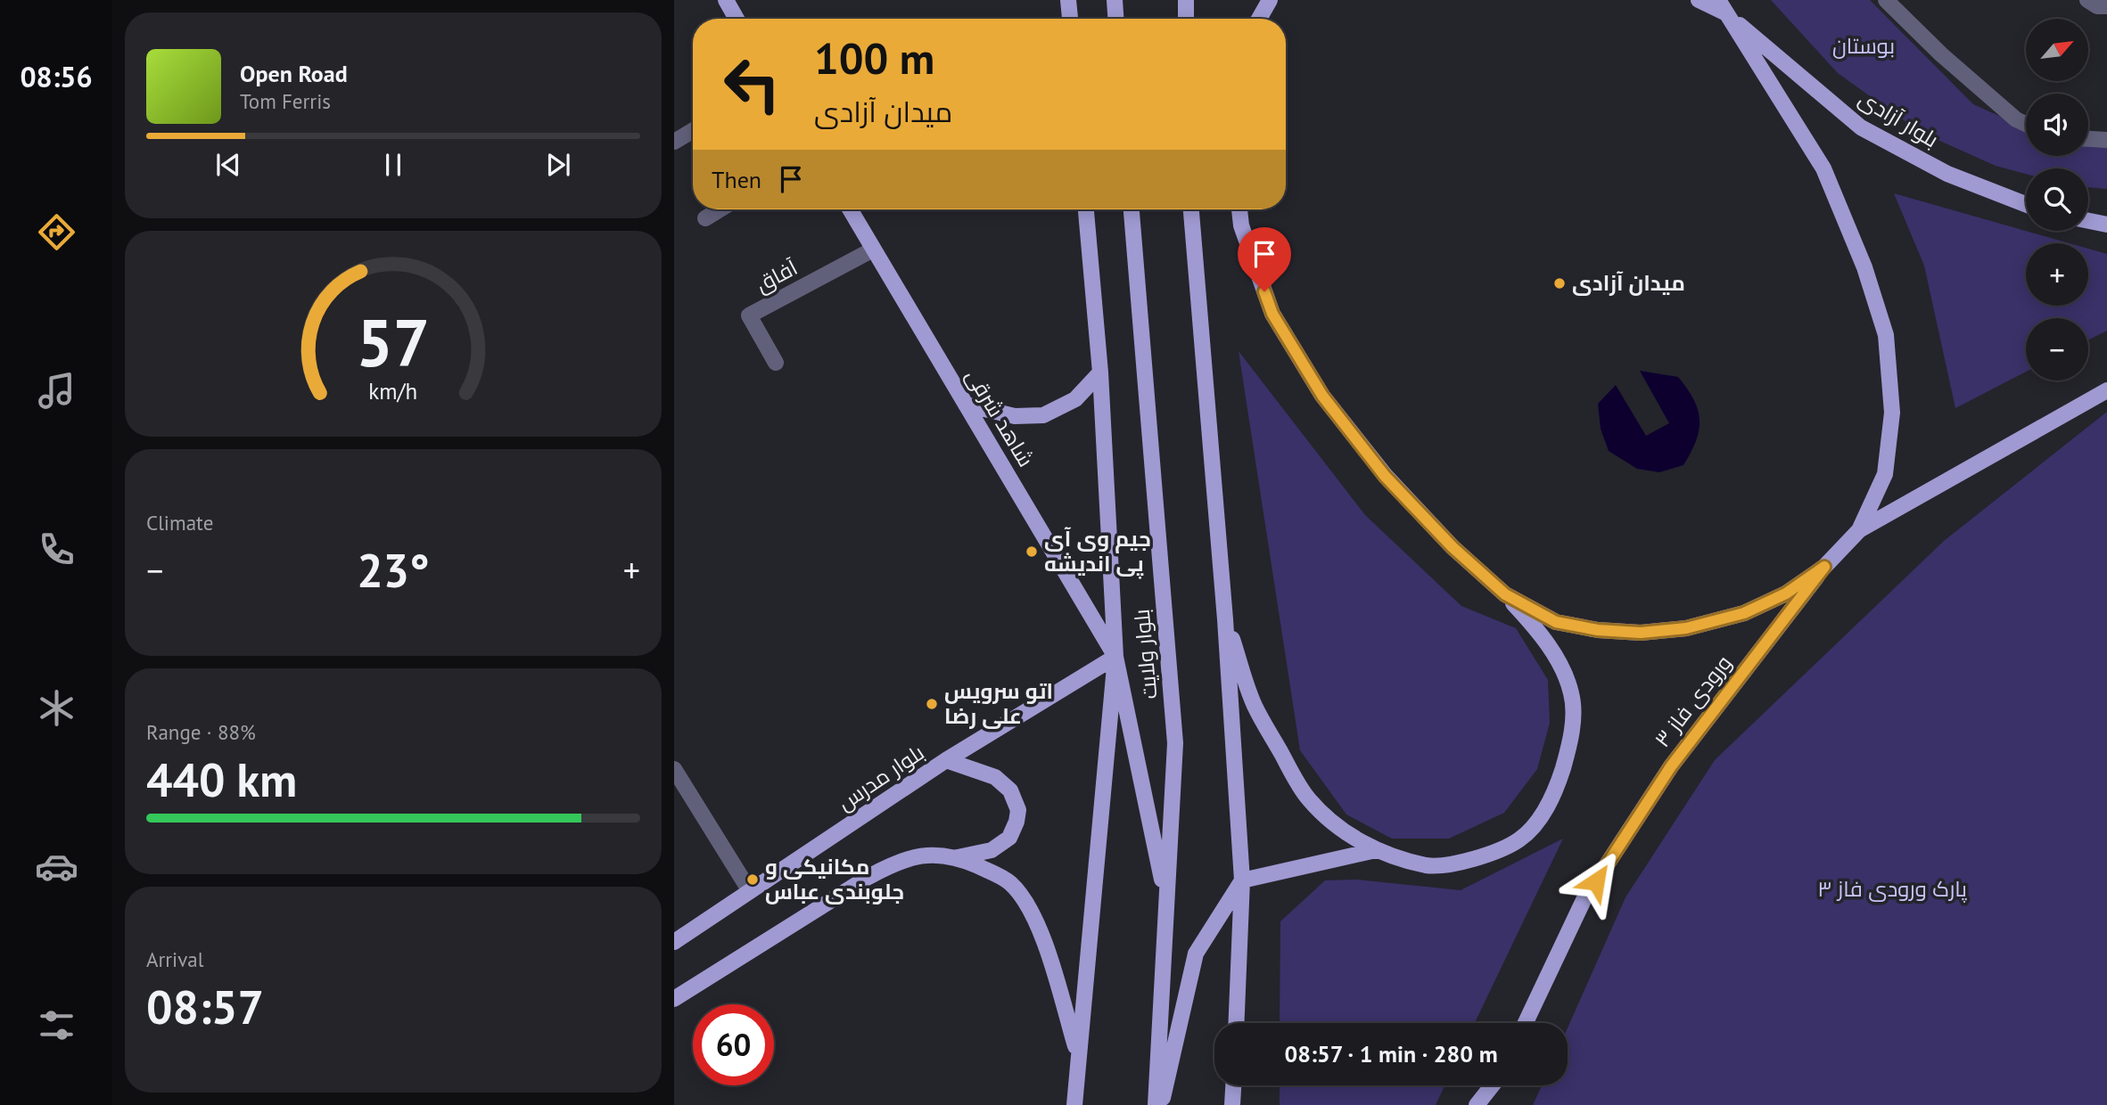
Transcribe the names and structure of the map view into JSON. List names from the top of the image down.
{
  "streets": {
    "main road": [
      "بلوار آزادی",
      "شاهد شرقی",
      "بلوار ولایت",
      "ورودی فاز ۳",
      "بلوار مدرس"
    ],
    "street": ["آفاق"]
  },
  "crossings": [
    ["آفاق", "شاهد شرقی"],
    ["شاهد شرقی", "بلوار مدرس"]
  ],
  "parks": ["بوستان", "پارک ورودی فاز ۳"],
  "places": [
    "میدان آزادی",
    "جیم وی آی پی اندیشه",
    "اتو سرویس علی رضا",
    "مکانیکی و جلوبندی عباس"
  ],
  "north": "top right",
  "page": {
    "tabs": "08:56",
    "map_buttons": ["+", "−"],
    "turn": ["100 m", "میدان آزادی"],
    "song": ["Open Road", "Tom Ferris"],
    "then": "Then",
    "tile": [
      "Climate",
      ["Range · 88%", "440 km"],
      ["Arrival", "08:57"]
    ],
    "heat": ["−", "23°", "+"],
    "limit": "60",
    "trip": "08:57 · 1 min · 280 m",
    "gauge": ["57", "km/h"]
  }
}
